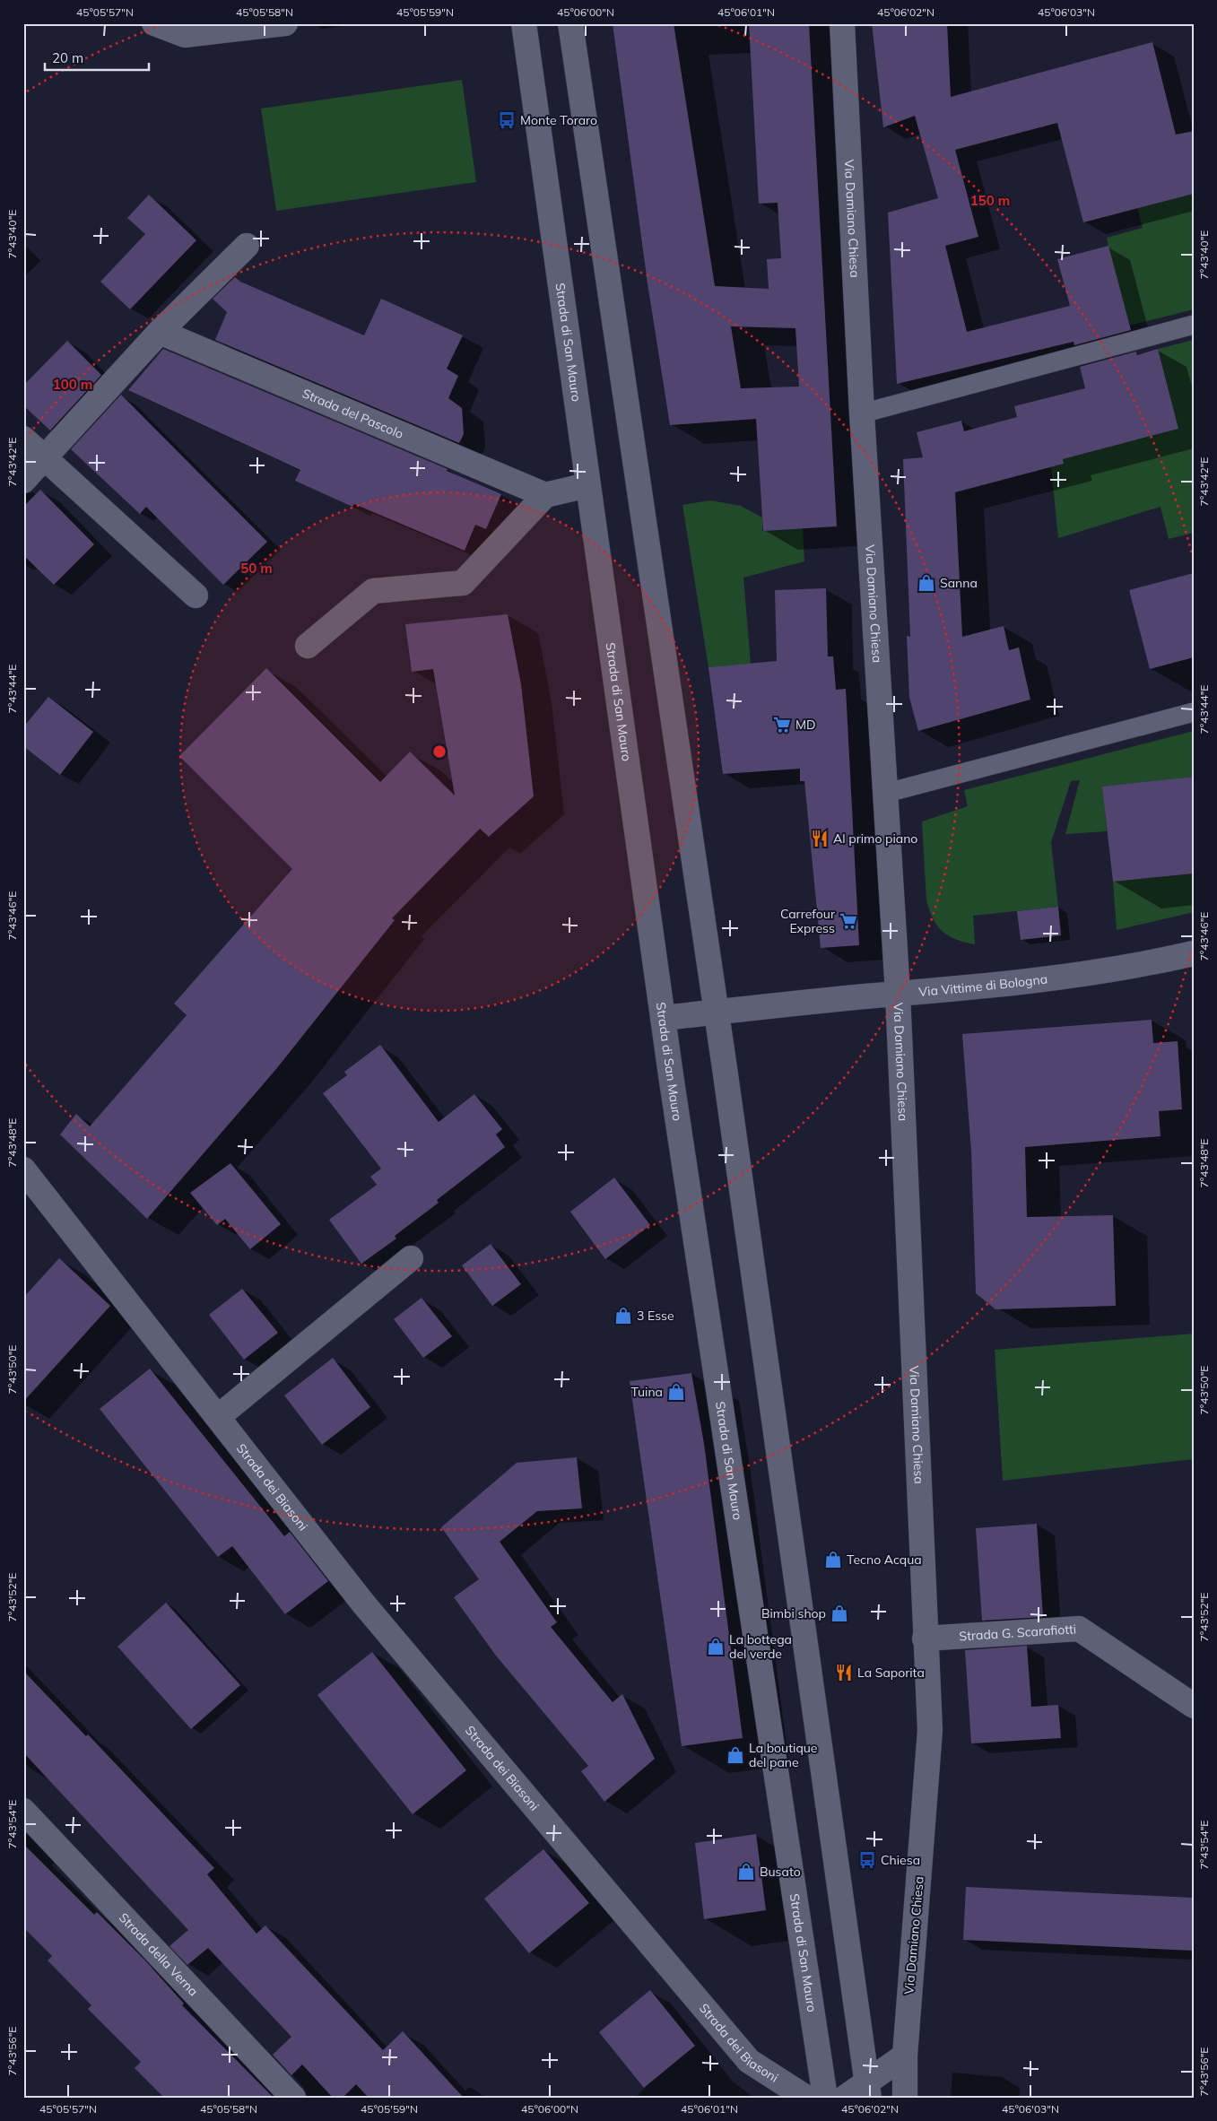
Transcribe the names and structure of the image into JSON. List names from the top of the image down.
{
  "streets": {
    "street": [
      "Via Damiano Chiesa",
      "Strada di San Mauro",
      "Strada del Pascolo",
      "Via Vittime di Bologna",
      "Strada dei Biasoni",
      "Strada G. Scarafiotti",
      "Strada della Verna"
    ]
  },
  "crossings": [
    ["Via Damiano Chiesa", "Via Vittime di Bologna"],
    ["Via Damiano Chiesa", "Strada G. Scarafiotti"],
    ["Strada di San Mauro", "Via Vittime di Bologna"]
  ],
  "places": {
    "bus stop": ["Monte Toraro", "Chiesa"],
    "shop": [
      "Sanna",
      "3 Esse",
      "Tuina",
      "Tecno Acqua",
      "Bimbi shop",
      "La bottega del verde",
      "La boutique del pane",
      "Busato"
    ],
    "supermarket": ["MD", "Carrefour Express"],
    "restaurant": ["Al primo piano", "La Saporita"]
  },
  "scale_bar": "20 m",
  "coordinates": [
    "45°05'57\"N",
    "45°05'58\"N",
    "45°05'59\"N",
    "45°06'00\"N",
    "45°06'01\"N",
    "45°06'02\"N",
    "45°06'03\"N",
    "7°43'40\"E",
    "7°43'42\"E",
    "7°43'44\"E",
    "7°43'46\"E",
    "7°43'48\"E",
    "7°43'50\"E",
    "7°43'52\"E",
    "7°43'54\"E",
    "7°43'56\"E"
  ],
  "rings": ["150 m", "100 m", "50 m"]
}
